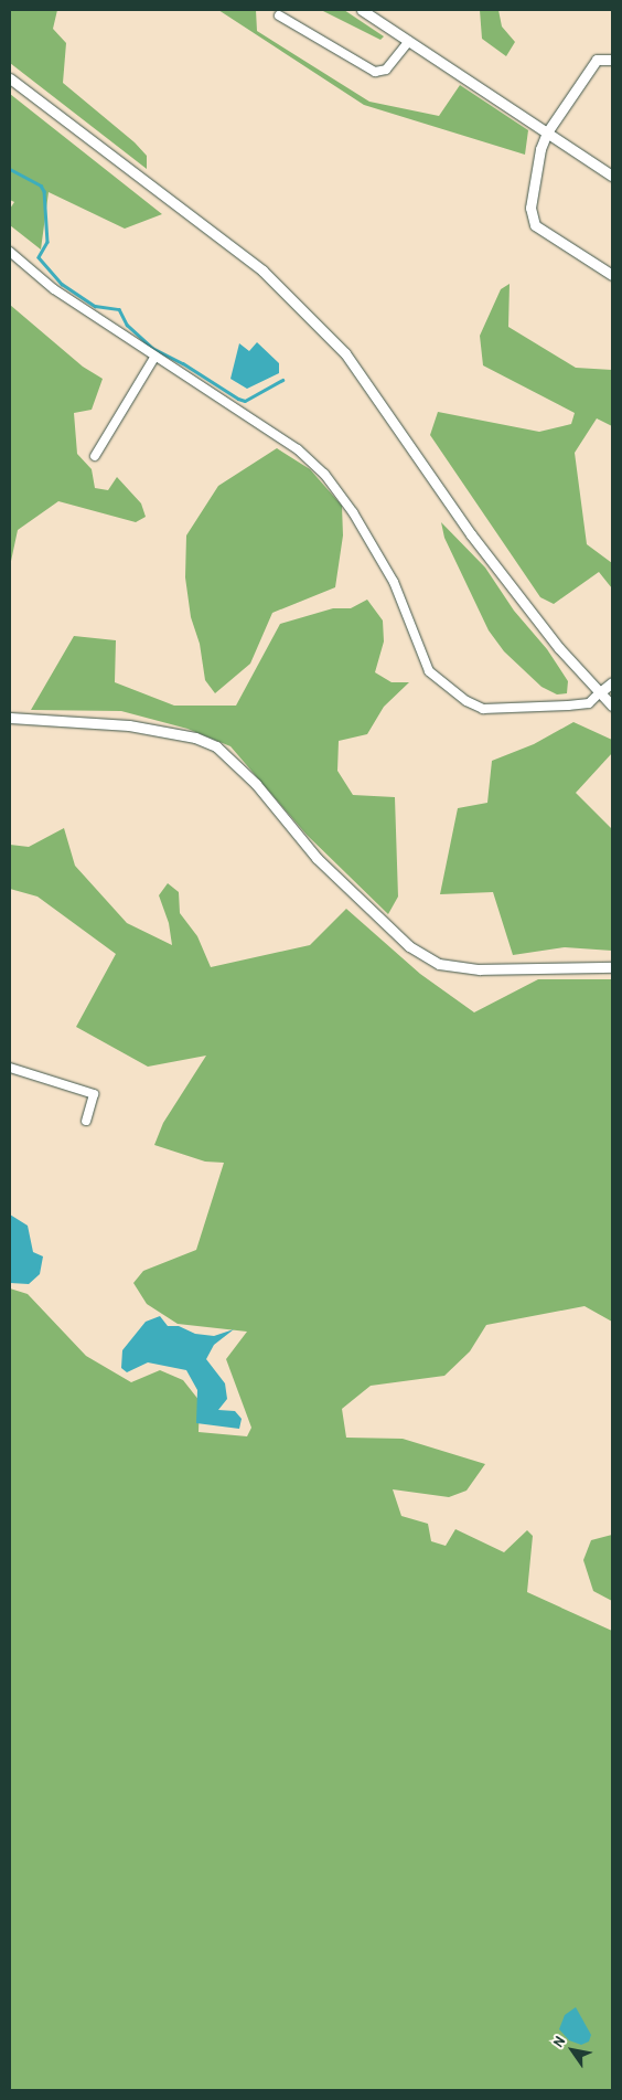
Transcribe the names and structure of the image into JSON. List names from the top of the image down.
{
  "north": "top left"
}
